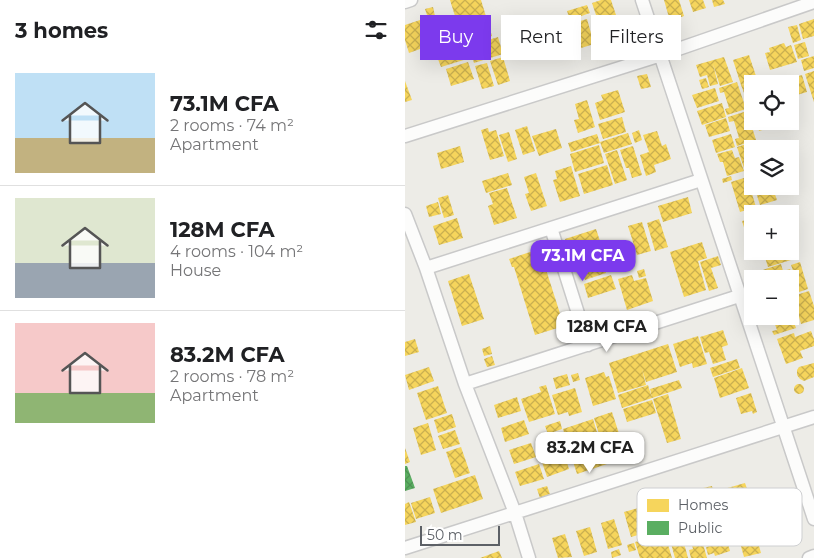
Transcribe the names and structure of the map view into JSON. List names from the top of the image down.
{
  "legend": ["Homes", "Public"],
  "scale_bar": "50 m",
  "page": {
    "heading": "3 homes",
    "chip": ["Buy", "Rent", "Filters"],
    "list": [
      {
        "name": "73.1M CFA",
        "note": "2 rooms · 74 m² · Apartment"
      },
      {
        "name": "128M CFA",
        "note": "4 rooms · 104 m² · House"
      },
      {
        "name": "83.2M CFA",
        "note": "2 rooms · 78 m² · Apartment"
      }
    ],
    "map_buttons": ["+", "−"],
    "price": ["73.1M CFA", "128M CFA", "83.2M CFA"],
    "scale": "50 m"
  }
}
